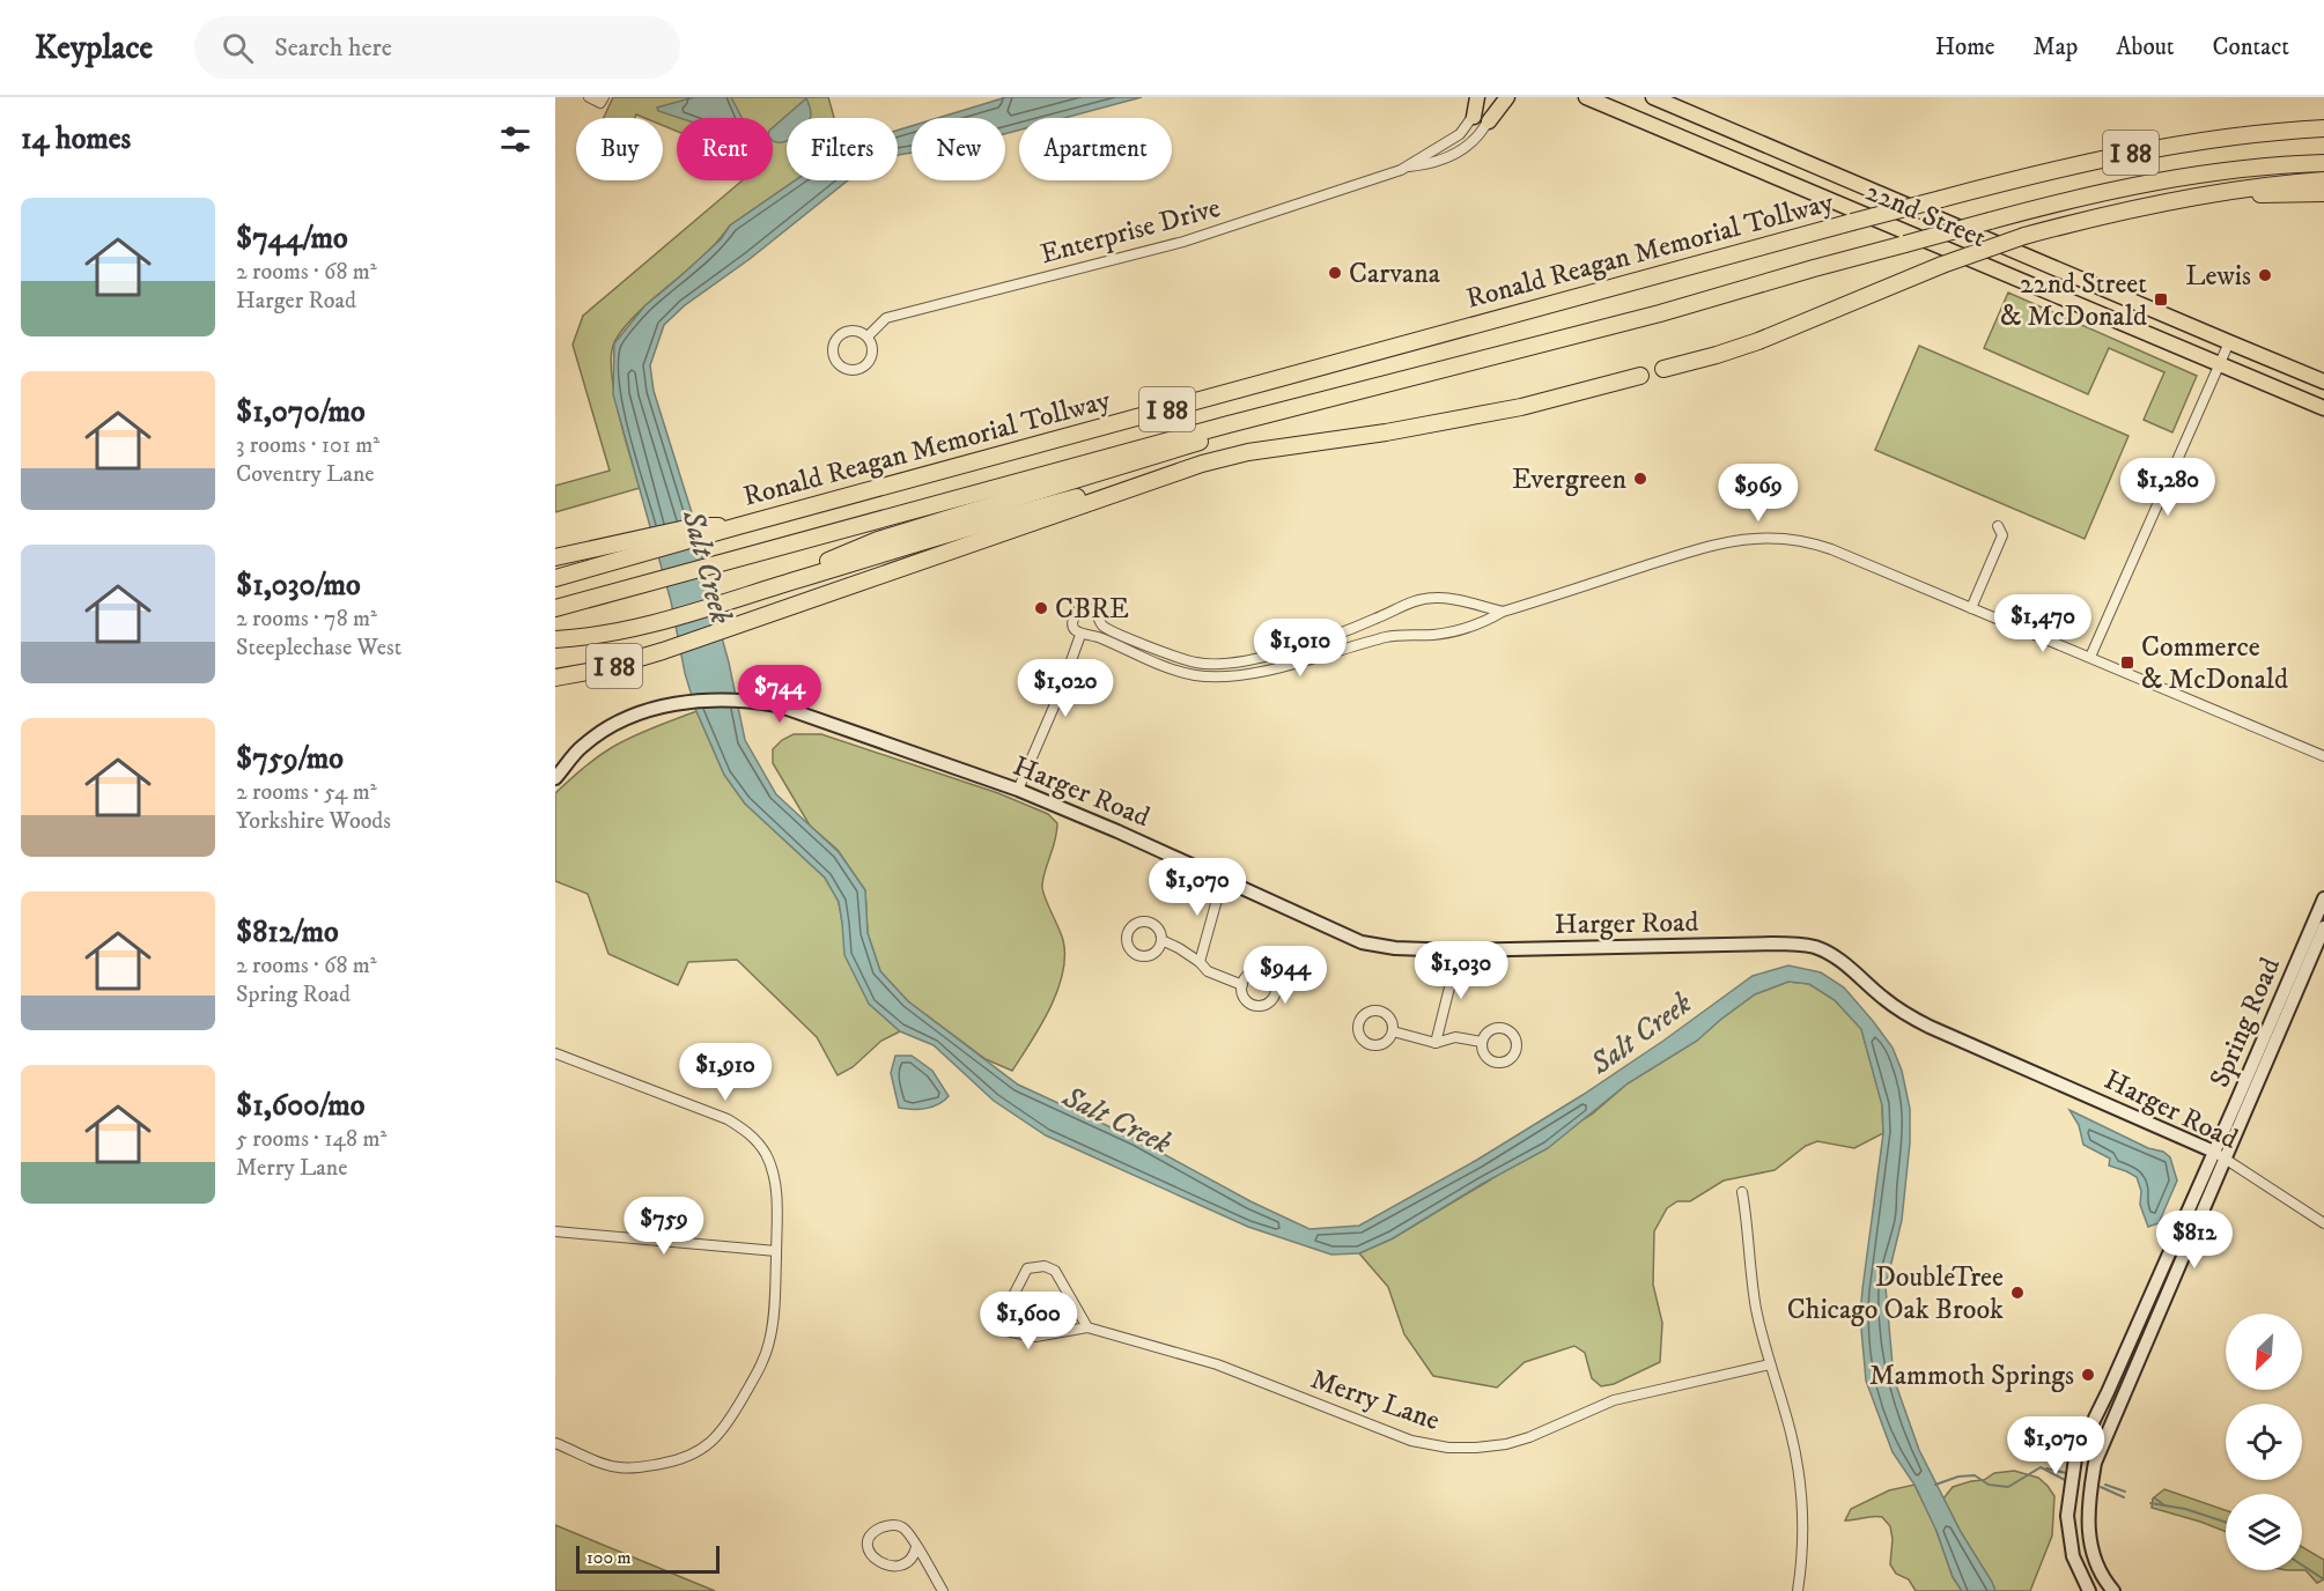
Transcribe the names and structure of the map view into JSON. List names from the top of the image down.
{
  "streets": {
    "highway": ["I 88", "Ronald Reagan Memorial Tollway"],
    "main road": ["22nd Street"],
    "street": [
      "Enterprise Drive",
      "Harger Road",
      "Spring Road",
      "Merry Lane"
    ]
  },
  "crossings": [
    ["Harger Road", "Spring Road"]
  ],
  "water": ["Salt Creek"],
  "places": {
    "other": [
      "Carvana",
      "Lewis",
      "Evergreen",
      "CBRE",
      "DoubleTree Chicago Oak Brook",
      "Mammoth Springs"
    ],
    "transit": ["22nd Street & McDonald", "Commerce & McDonald"]
  },
  "scale_bar": "100 m",
  "north": "bottom left",
  "page": {
    "header": "Keyplace",
    "search": "Search here",
    "nav": [
      "Home",
      "Map",
      "About",
      "Contact"
    ],
    "heading": "14 homes",
    "chip": [
      "Buy",
      "Rent",
      "Filters",
      "New",
      "Apartment"
    ],
    "list": [
      {
        "name": "$744/mo",
        "note": "2 rooms · 68 m² · Harger Road"
      },
      {
        "name": "$1,070/mo",
        "note": "3 rooms · 101 m² · Coventry Lane"
      },
      {
        "name": "$1,030/mo",
        "note": "2 rooms · 78 m² · Steeplechase West"
      },
      {
        "name": "$759/mo",
        "note": "2 rooms · 54 m² · Yorkshire Woods"
      },
      {
        "name": "$812/mo",
        "note": "2 rooms · 68 m² · Spring Road"
      },
      {
        "name": "$1,600/mo",
        "note": "5 rooms · 148 m² · Merry Lane"
      }
    ],
    "price": [
      "$1,280",
      "$969",
      "$1,470",
      "$1,010",
      "$1,020",
      "$744",
      "$1,070",
      "$1,030",
      "$944",
      "$1,910",
      "$759",
      "$812",
      "$1,600",
      "$1,070"
    ],
    "scale": "100 m"
  }
}
